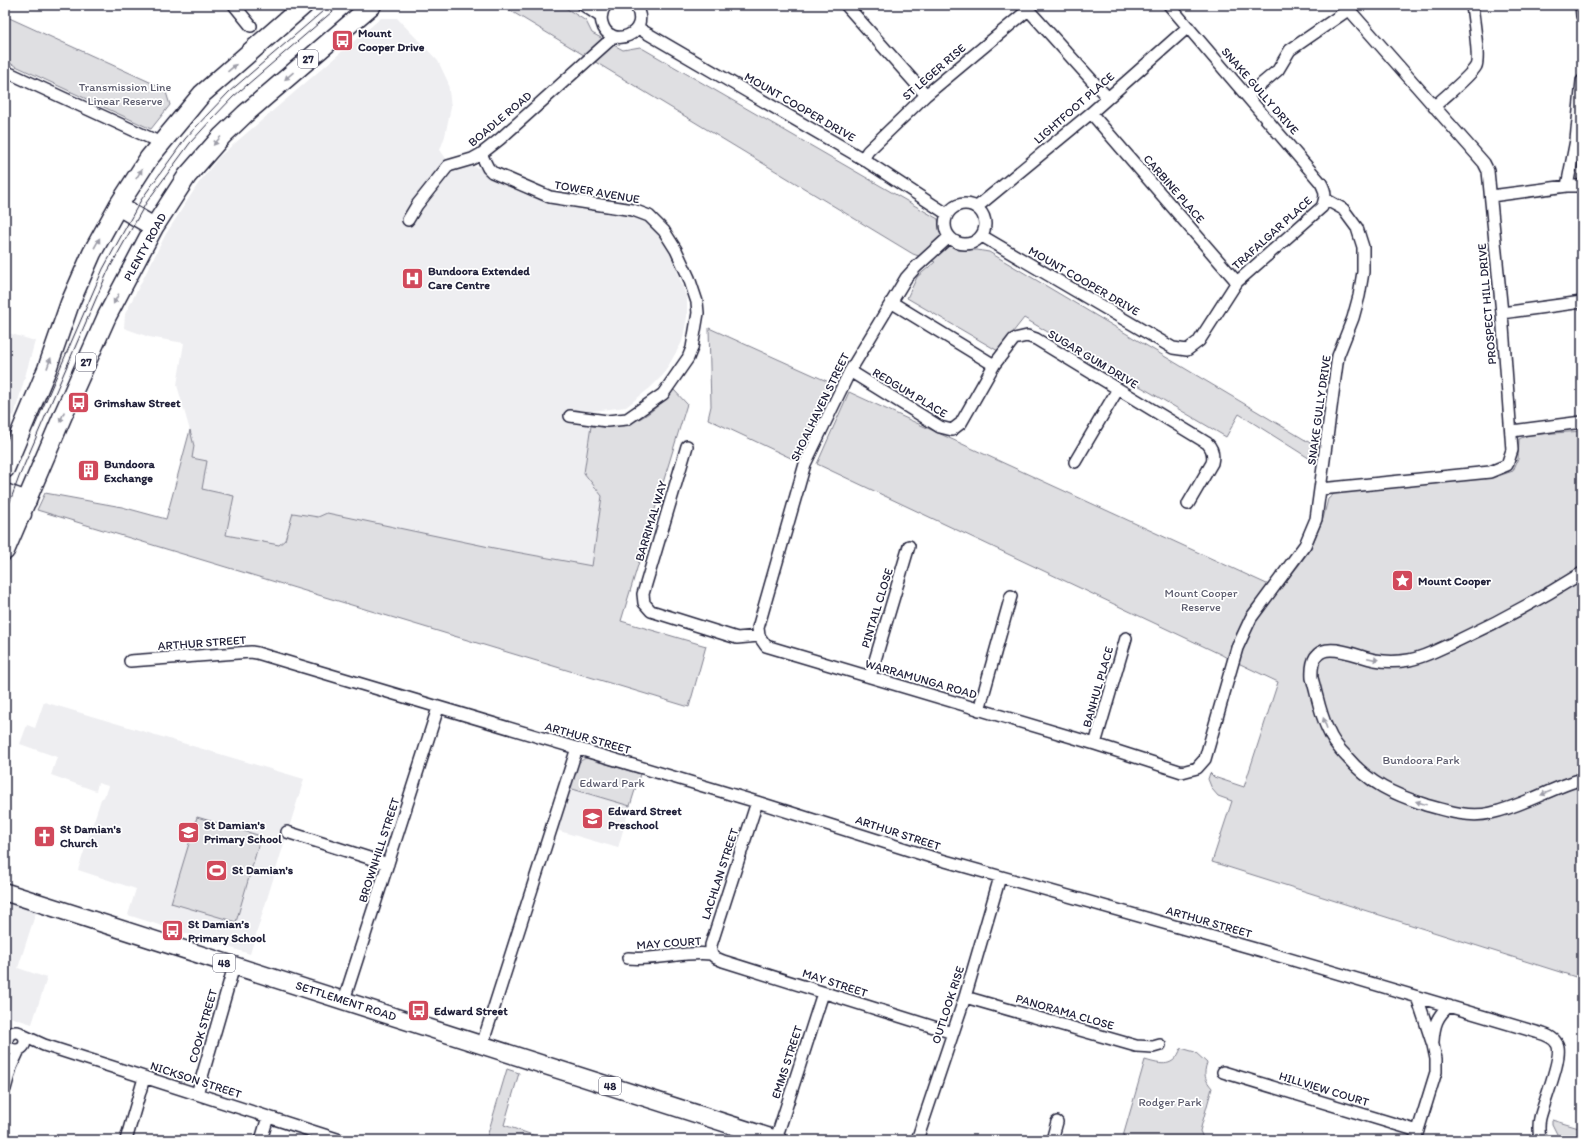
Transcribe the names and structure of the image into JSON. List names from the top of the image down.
{
  "streets": {
    "highway": ["27", "PLENTY ROAD"],
    "main road": ["48", "SETTLEMENT ROAD"],
    "street": [
      "ST LEGER RISE",
      "SNAKE GULLY DRIVE",
      "MOUNT COOPER DRIVE",
      "LIGHTFOOT PLACE",
      "BOADLE ROAD",
      "CARBINE PLACE",
      "TOWER AVENUE",
      "TRAFALGAR PLACE",
      "PROSPECT HILL DRIVE",
      "SUGAR GUM DRIVE",
      "REDGUM PLACE",
      "SHOALHAVEN STREET",
      "BARRIMAL WAY",
      "PINTAIL CLOSE",
      "ARTHUR STREET",
      "WARRAMUNGA ROAD",
      "BANHUL PLACE",
      "BROWNHILL STREET",
      "LACHLAN STREET",
      "MAY COURT",
      "MAY STREET",
      "OUTLOOK RISE",
      "PANORAMA CLOSE",
      "COOK STREET",
      "EMMS STREET",
      "NICKSON STREET",
      "HILLVIEW COURT"
    ]
  },
  "crossings": [
    ["ST LEGER RISE", "MOUNT COOPER DRIVE"],
    ["SNAKE GULLY DRIVE", "LIGHTFOOT PLACE"],
    ["SNAKE GULLY DRIVE", "TRAFALGAR PLACE"],
    ["SNAKE GULLY DRIVE", "PROSPECT HILL DRIVE"],
    ["SNAKE GULLY DRIVE", "WARRAMUNGA ROAD"],
    ["MOUNT COOPER DRIVE", "LIGHTFOOT PLACE"],
    ["MOUNT COOPER DRIVE", "TRAFALGAR PLACE"],
    ["MOUNT COOPER DRIVE", "SHOALHAVEN STREET"],
    ["LIGHTFOOT PLACE", "CARBINE PLACE"],
    ["LIGHTFOOT PLACE", "SHOALHAVEN STREET"],
    ["BOADLE ROAD", "TOWER AVENUE"],
    ["CARBINE PLACE", "TRAFALGAR PLACE"],
    ["SUGAR GUM DRIVE", "REDGUM PLACE"],
    ["REDGUM PLACE", "SHOALHAVEN STREET"],
    ["SHOALHAVEN STREET", "BARRIMAL WAY"],
    ["SHOALHAVEN STREET", "WARRAMUNGA ROAD"],
    ["BARRIMAL WAY", "WARRAMUNGA ROAD"],
    ["PINTAIL CLOSE", "WARRAMUNGA ROAD"],
    ["ARTHUR STREET", "BROWNHILL STREET"],
    ["ARTHUR STREET", "LACHLAN STREET"],
    ["ARTHUR STREET", "OUTLOOK RISE"],
    ["WARRAMUNGA ROAD", "BANHUL PLACE"],
    ["BROWNHILL STREET", "SETTLEMENT ROAD"],
    ["LACHLAN STREET", "MAY COURT"],
    ["LACHLAN STREET", "MAY STREET"],
    ["MAY COURT", "MAY STREET"],
    ["MAY STREET", "OUTLOOK RISE"],
    ["MAY STREET", "EMMS STREET"],
    ["SETTLEMENT ROAD", "COOK STREET"],
    ["SETTLEMENT ROAD", "EMMS STREET"],
    ["OUTLOOK RISE", "PANORAMA CLOSE"],
    ["COOK STREET", "NICKSON STREET"]
  ],
  "parks": [
    "Transmission Line Linear Reserve",
    "Mount Cooper Reserve",
    "Bundoora Park",
    "Edward Park",
    "Rodger Park"
  ],
  "places": {
    "bus stop": [
      "Mount Cooper Drive",
      "Grimshaw Street",
      "St Damian’s Primary School",
      "Edward Street"
    ],
    "hospital": ["Bundoora Extended Care Centre"],
    "building": ["Bundoora Exchange"],
    "place": ["Mount Cooper"],
    "school or university": ["Edward Street Preschool", "St Damian's Primary School"],
    "church": ["St Damian's Church"],
    "sports": ["St Damian's"]
  }
}
